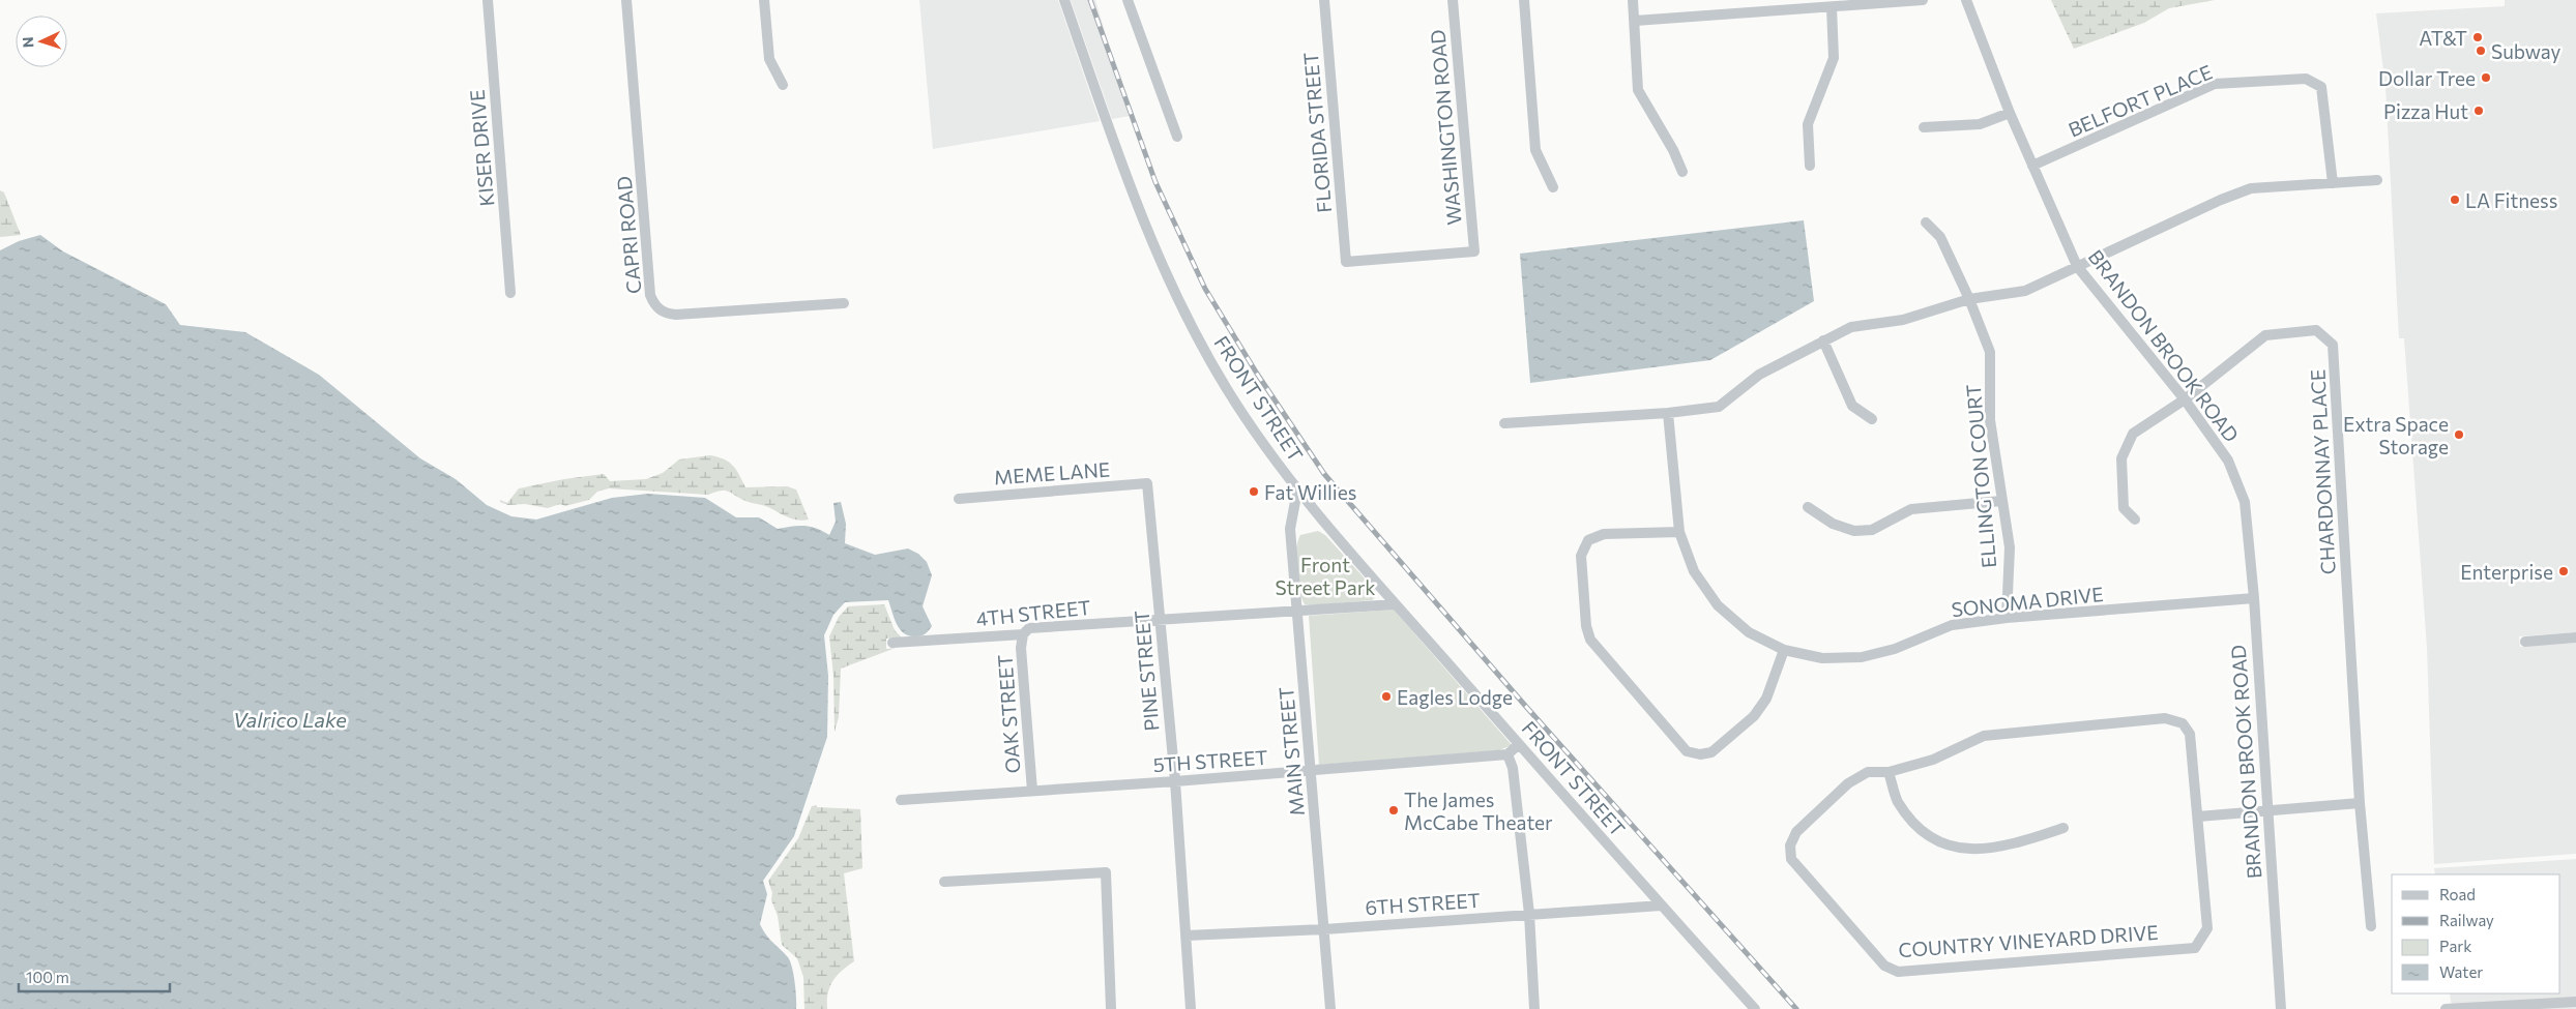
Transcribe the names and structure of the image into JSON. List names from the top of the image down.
{
  "streets": {
    "street": [
      "BELFORT PLACE",
      "WASHINGTON ROAD",
      "FLORIDA STREET",
      "KISER DRIVE",
      "CAPRI ROAD",
      "BRANDON BROOK ROAD",
      "FRONT STREET",
      "CHARDONNAY PLACE",
      "MEME LANE",
      "ELLINGTON COURT",
      "SONOMA DRIVE",
      "4TH STREET",
      "PINE STREET",
      "OAK STREET",
      "MAIN STREET",
      "5TH STREET",
      "6TH STREET",
      "COUNTRY VINEYARD DRIVE"
    ]
  },
  "crossings": [
    ["BELFORT PLACE", "BRANDON BROOK ROAD"],
    ["WASHINGTON ROAD", "FLORIDA STREET"],
    ["BRANDON BROOK ROAD", "CHARDONNAY PLACE"],
    ["BRANDON BROOK ROAD", "SONOMA DRIVE"],
    ["FRONT STREET", "4TH STREET"],
    ["FRONT STREET", "MAIN STREET"],
    ["FRONT STREET", "6TH STREET"],
    ["MEME LANE", "PINE STREET"],
    ["ELLINGTON COURT", "SONOMA DRIVE"],
    ["4TH STREET", "PINE STREET"],
    ["4TH STREET", "OAK STREET"],
    ["4TH STREET", "MAIN STREET"],
    ["PINE STREET", "5TH STREET"],
    ["PINE STREET", "6TH STREET"],
    ["OAK STREET", "5TH STREET"],
    ["MAIN STREET", "5TH STREET"],
    ["MAIN STREET", "6TH STREET"]
  ],
  "water": ["Valrico Lake"],
  "parks": ["Front Street Park"],
  "places": [
    "AT&T",
    "Subway",
    "Dollar Tree",
    "Pizza Hut",
    "LA Fitness",
    "Extra Space Storage",
    "Fat Willies",
    "Enterprise",
    "Eagles Lodge",
    "The James McCabe Theater"
  ],
  "legend": [
    "Road",
    "Railway",
    "Park",
    "Water"
  ],
  "scale_bar": "100 m",
  "north": "left"
}
